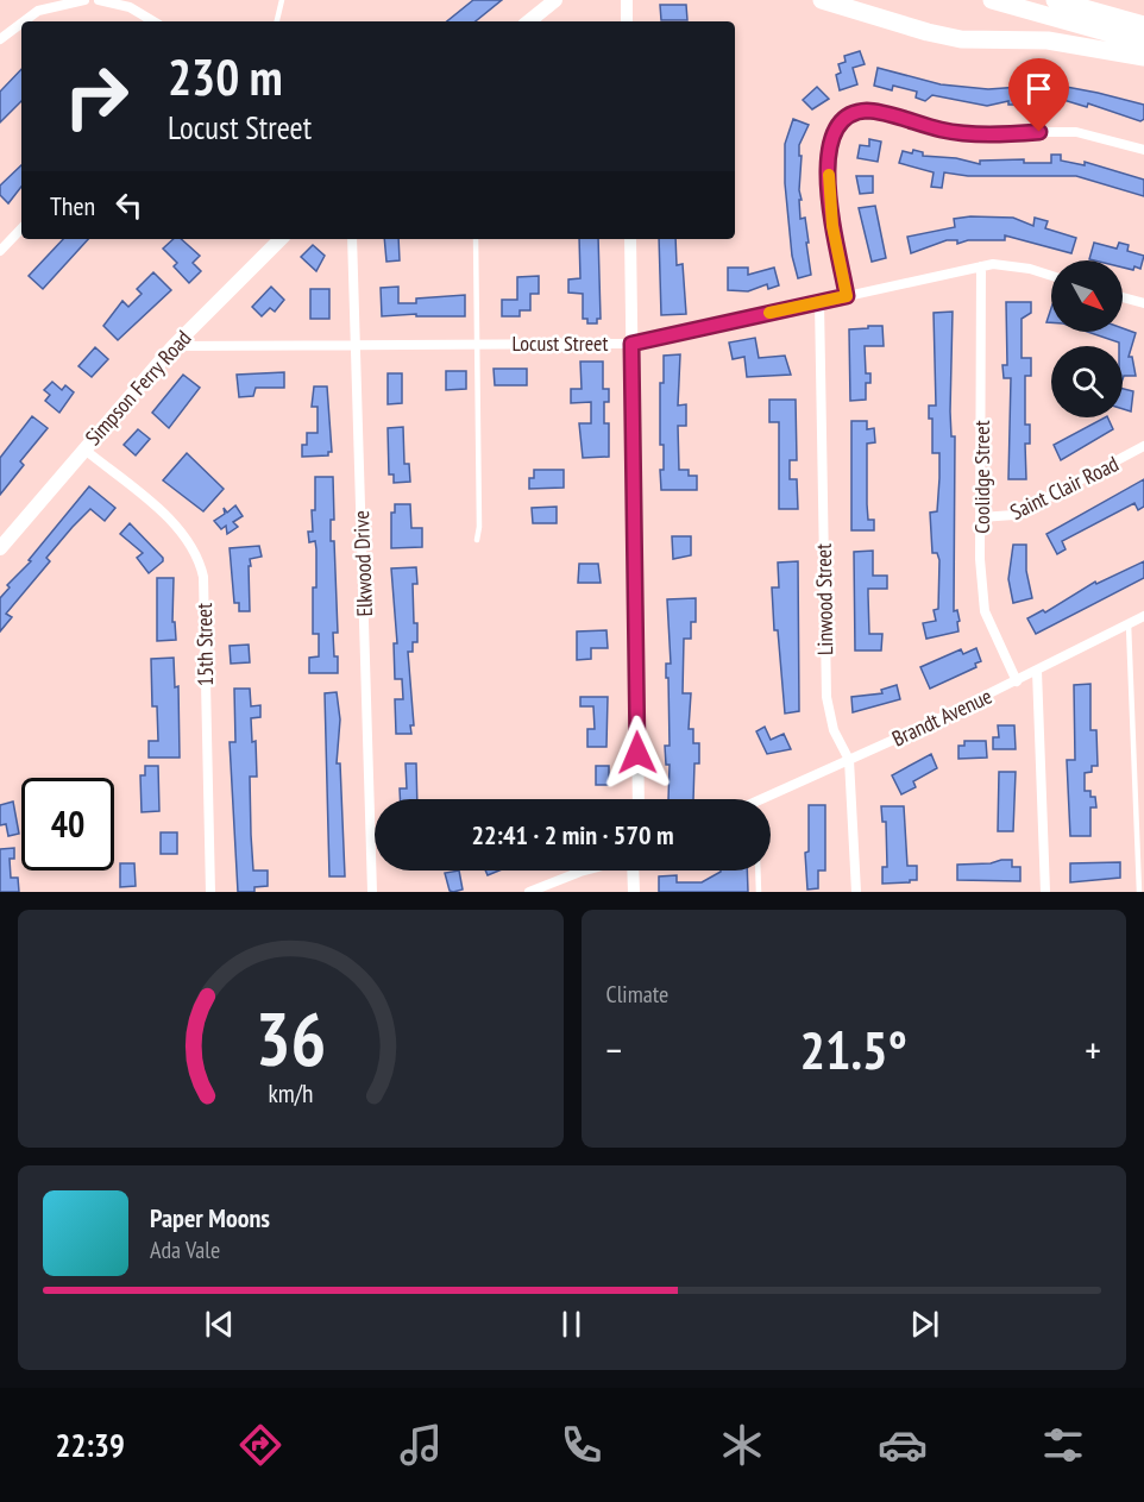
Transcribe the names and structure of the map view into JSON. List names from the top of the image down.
{
  "streets": {
    "main road": ["Simpson Ferry Road"],
    "street": [
      "Locust Street",
      "Coolidge Street",
      "Saint Clair Road",
      "Elkwood Drive",
      "Linwood Street",
      "15th Street",
      "Brandt Avenue"
    ]
  },
  "crossings": [
    ["Locust Street", "Simpson Ferry Road"],
    ["Locust Street", "Coolidge Street"],
    ["Locust Street", "Elkwood Drive"],
    ["Locust Street", "Linwood Street"],
    ["Simpson Ferry Road", "15th Street"],
    ["Coolidge Street", "Saint Clair Road"],
    ["Coolidge Street", "Brandt Avenue"],
    ["Linwood Street", "Brandt Avenue"]
  ],
  "north": "bottom right",
  "page": {
    "turn": ["230 m", "Locust Street"],
    "then": "Then",
    "limit": "40",
    "trip": "22:41 · 2 min · 570 m",
    "tile": "Climate",
    "heat": ["−", "21.5°", "+"],
    "song": ["Paper Moons", "Ada Vale"],
    "tabs": "22:39",
    "gauge": ["36", "km/h"]
  }
}
